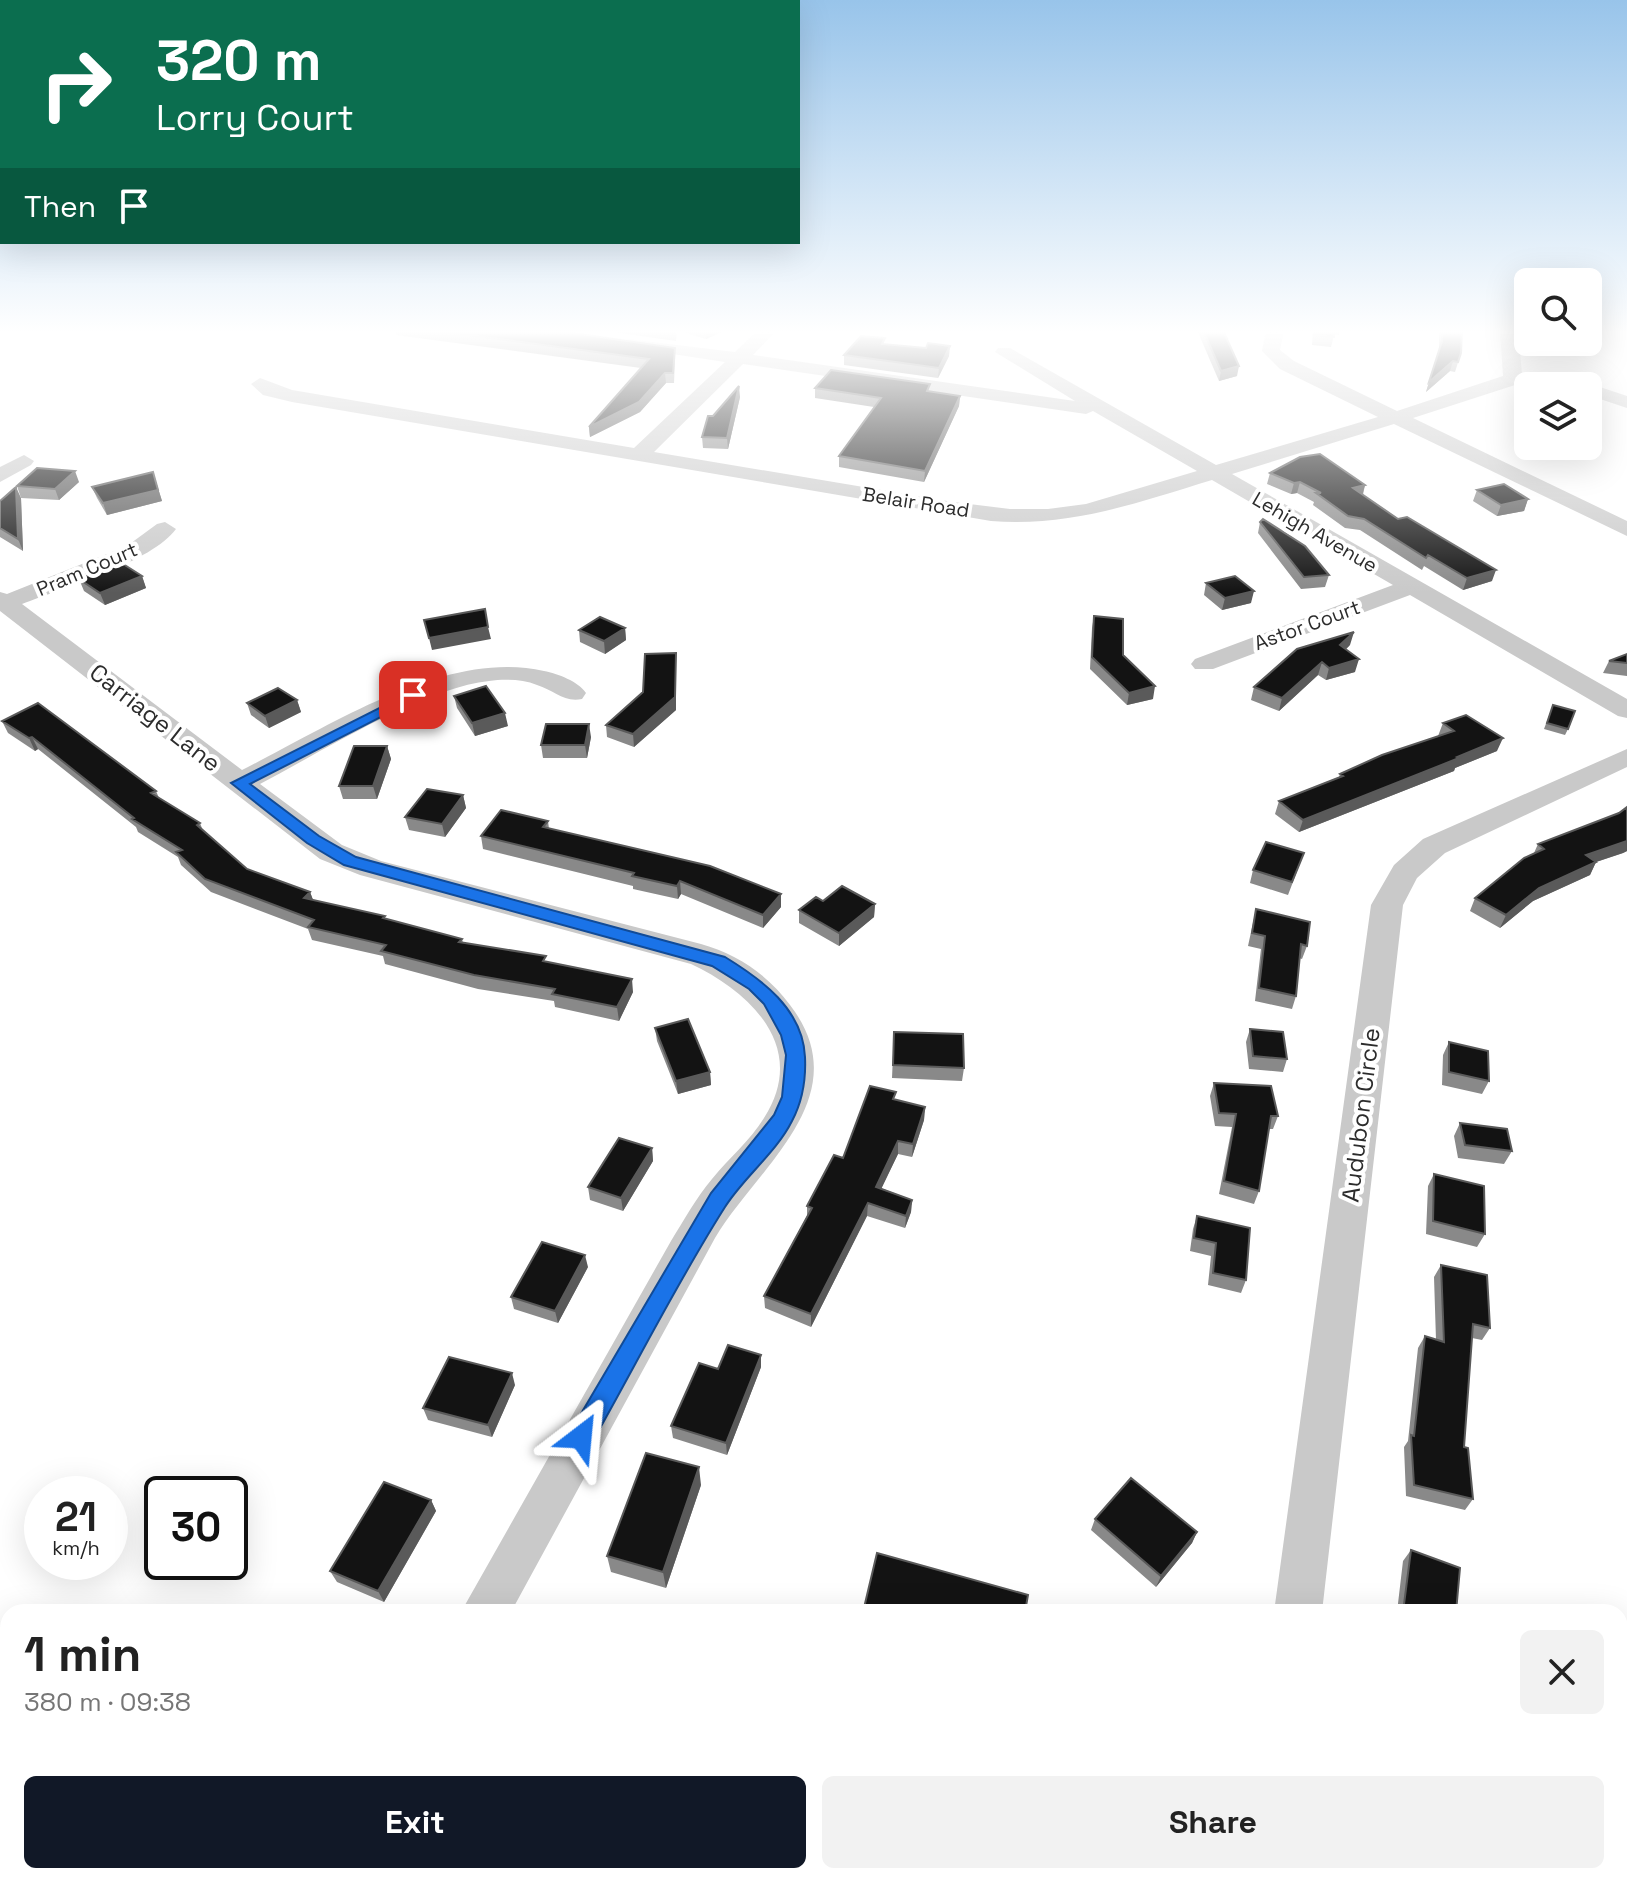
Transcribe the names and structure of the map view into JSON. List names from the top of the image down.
{
  "streets": {
    "street": [
      "Belair Road",
      "Lehigh Avenue",
      "Pram Court",
      "Astor Court",
      "Carriage Lane",
      "Audubon Circle"
    ]
  },
  "crossings": [
    ["Belair Road", "Lehigh Avenue"],
    ["Lehigh Avenue", "Astor Court"],
    ["Pram Court", "Carriage Lane"]
  ],
  "page": {
    "turn": ["320 m", "Lorry Court"],
    "then": "Then",
    "speed": "21 km/h",
    "limit": "30",
    "heading": ["1 min", "380 m · 09:38"],
    "buttons": ["Exit", "Share"]
  }
}
